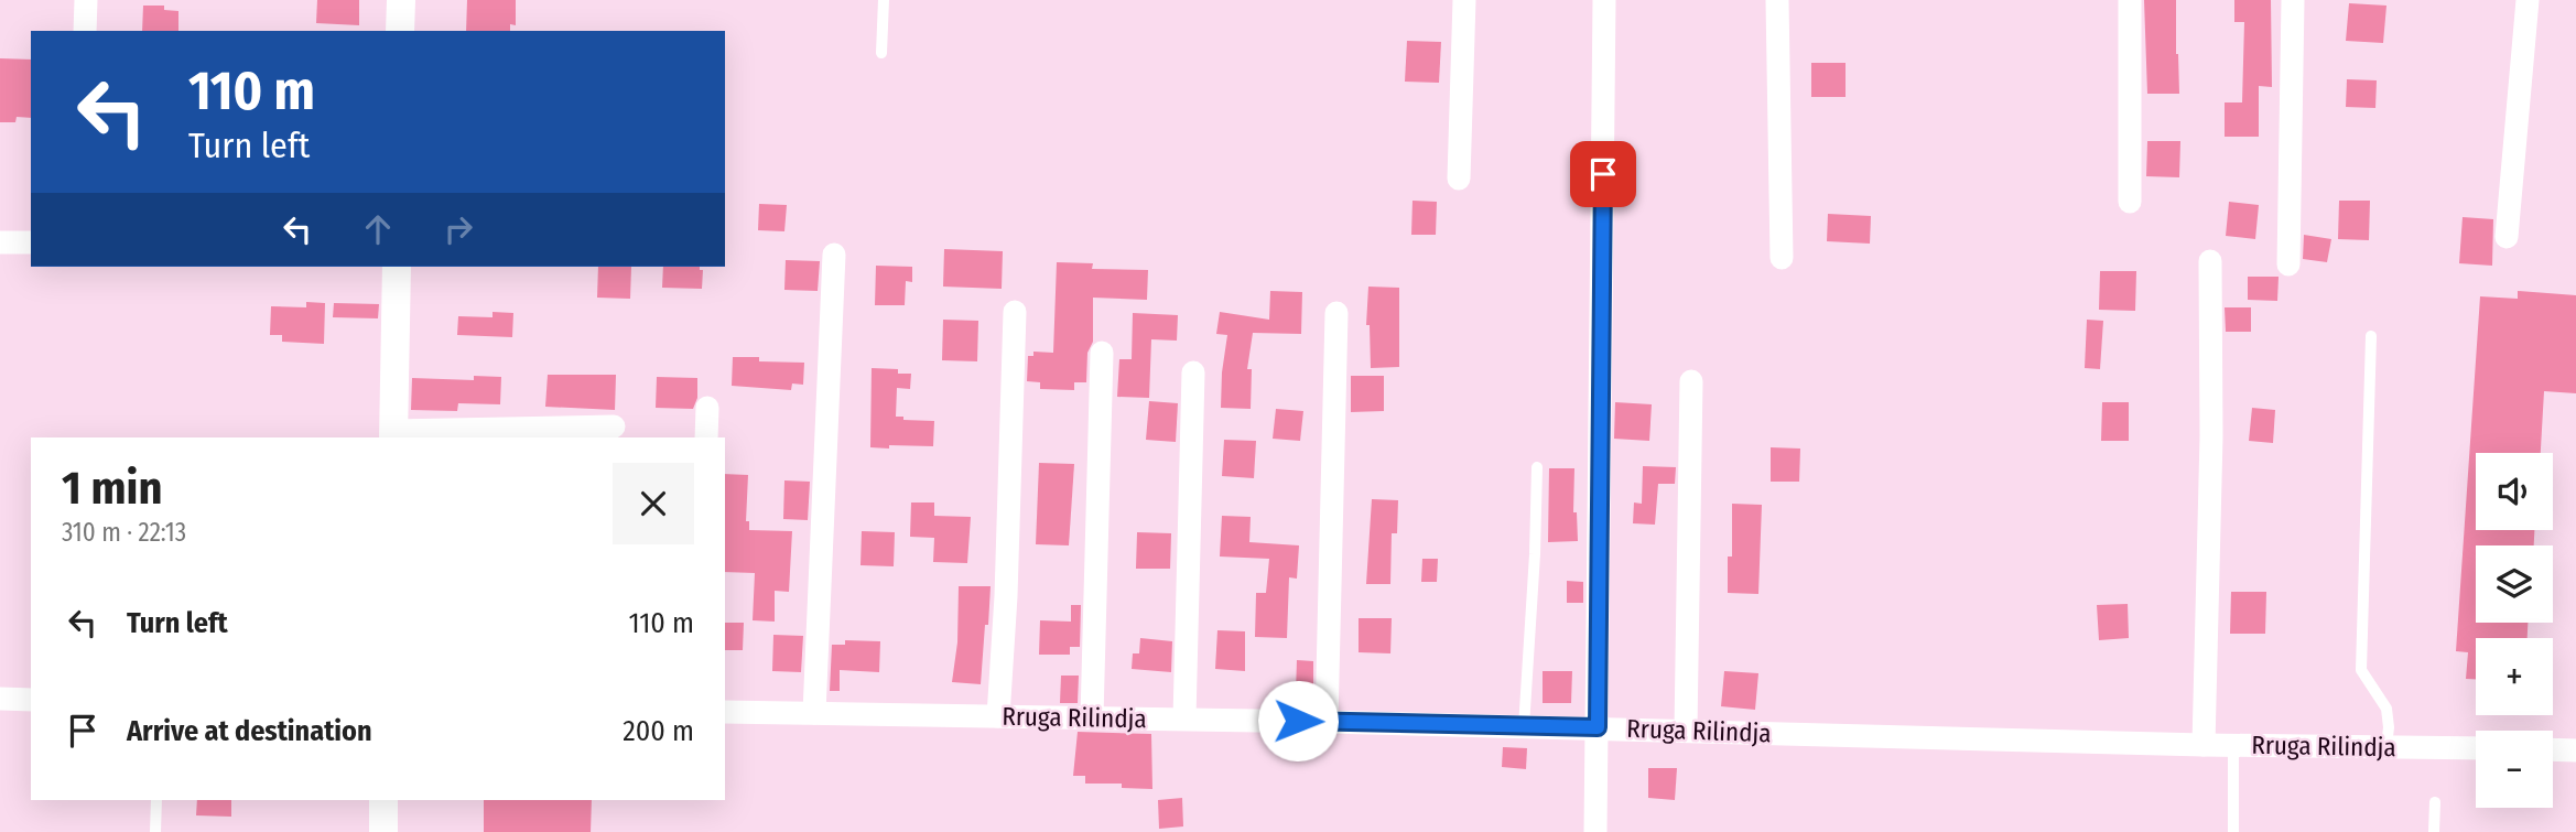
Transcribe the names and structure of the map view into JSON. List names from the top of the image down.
{
  "streets": {
    "street": ["Rruga Rilindja"]
  },
  "page": {
    "turn": ["110 m", "Turn left"],
    "heading": ["1 min", "310 m · 22:13"],
    "map_buttons": ["+", "−"],
    "list": [
      {
        "name": "Turn left",
        "value": "110 m"
      },
      {
        "name": "Arrive at destination",
        "value": "200 m"
      }
    ]
  }
}
